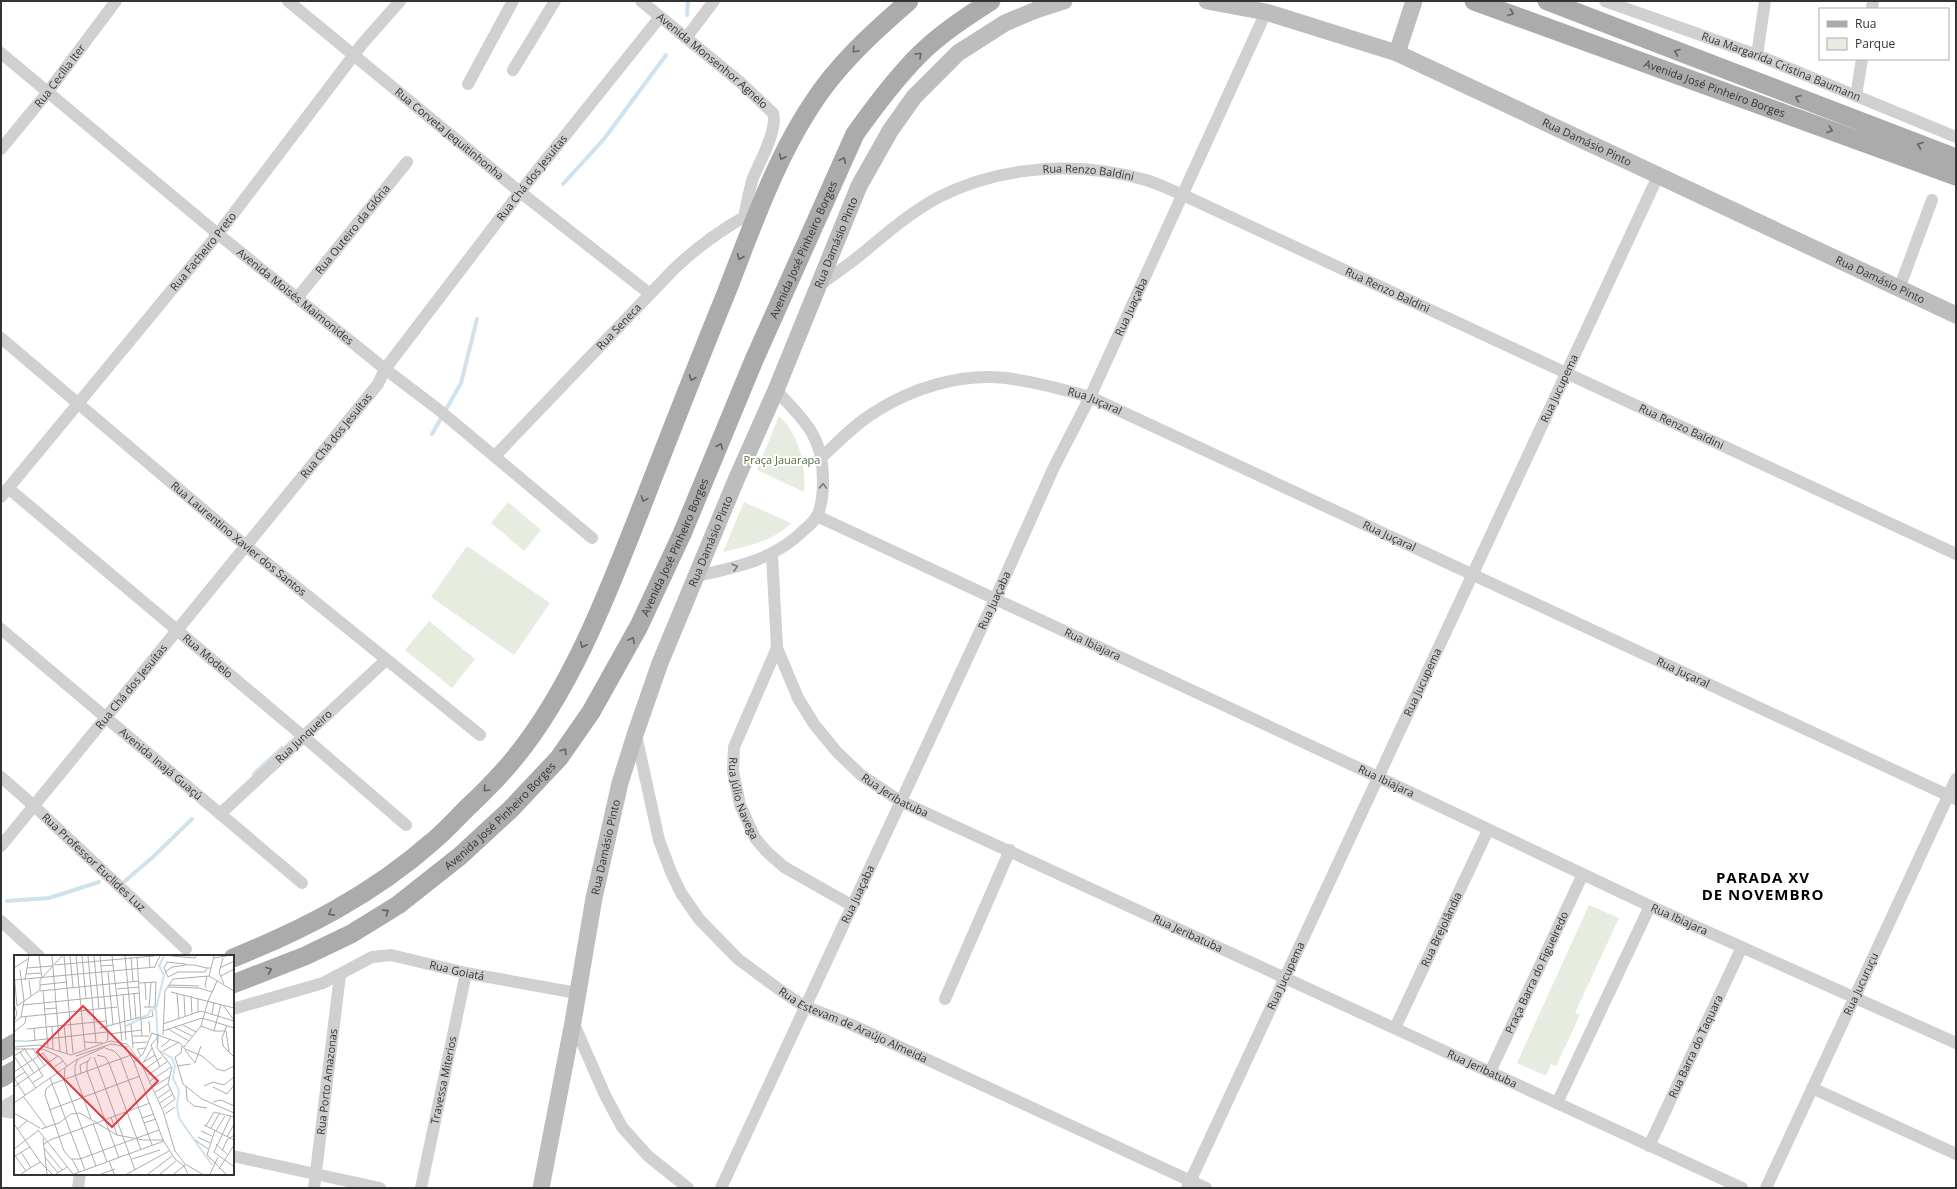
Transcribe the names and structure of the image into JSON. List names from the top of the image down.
{
  "streets": {
    "main road": ["Avenida José Pinheiro Borges"],
    "street": [
      "Avenida Monsenhor Agnelo",
      "Rua Margarida Cristina Baumann",
      "Rua Cecília Iter",
      "Rua Corveta Jequitinhonha",
      "Rua Damásio Pinto",
      "Rua Renzo Baldini",
      "Rua Chá dos Jesuítas",
      "Rua Outeiro da Glória",
      "Rua Facheiro Preto",
      "Avenida Moisés Maimonides",
      "Rua Juaçaba",
      "Rua Seneca",
      "Rua Jucupema",
      "Rua Juçaral",
      "Rua Laurentino Xavier dos Santos",
      "Rua Ibiajara",
      "Rua Modelo",
      "Rua Junqueiro",
      "Avenida Inajá Guaçú",
      "Rua Jeribatuba",
      "Rua Júlio Navega",
      "Rua Professor Euclides Luz",
      "Rua Brejolândia",
      "Rua Goiatá",
      "Praça Barra do Figueiredo",
      "Rua Jucuruçu",
      "Rua Estevam de Araújo Almeida",
      "Rua Barra do Taquara",
      "Travessa Miterios",
      "Rua Porto Amazonas"
    ]
  },
  "crossings": [
    ["Avenida Monsenhor Agnelo", "Rua Chá dos Jesuítas"],
    ["Avenida Monsenhor Agnelo", "Rua Seneca"],
    ["Rua Cecília Iter", "Avenida Moisés Maimonides"],
    ["Rua Corveta Jequitinhonha", "Rua Chá dos Jesuítas"],
    ["Rua Corveta Jequitinhonha", "Rua Facheiro Preto"],
    ["Rua Corveta Jequitinhonha", "Rua Seneca"],
    ["Rua Damásio Pinto", "Rua Renzo Baldini"],
    ["Rua Damásio Pinto", "Rua Juaçaba"],
    ["Rua Damásio Pinto", "Rua Jucupema"],
    ["Rua Damásio Pinto", "Rua Goiatá"],
    ["Rua Damásio Pinto", "Rua Estevam de Araújo Almeida"],
    ["Rua Renzo Baldini", "Rua Juaçaba"],
    ["Rua Renzo Baldini", "Rua Jucupema"],
    ["Rua Chá dos Jesuítas", "Avenida Moisés Maimonides"],
    ["Rua Chá dos Jesuítas", "Rua Laurentino Xavier dos Santos"],
    ["Rua Chá dos Jesuítas", "Rua Modelo"],
    ["Rua Chá dos Jesuítas", "Avenida Inajá Guaçú"],
    ["Rua Chá dos Jesuítas", "Rua Professor Euclides Luz"],
    ["Rua Outeiro da Glória", "Avenida Moisés Maimonides"],
    ["Rua Facheiro Preto", "Avenida Moisés Maimonides"],
    ["Rua Facheiro Preto", "Rua Laurentino Xavier dos Santos"],
    ["Rua Facheiro Preto", "Rua Modelo"],
    ["Avenida Moisés Maimonides", "Rua Seneca"],
    ["Rua Juaçaba", "Rua Juçaral"],
    ["Rua Juaçaba", "Rua Ibiajara"],
    ["Rua Juaçaba", "Rua Jeribatuba"],
    ["Rua Juaçaba", "Rua Júlio Navega"],
    ["Rua Juaçaba", "Rua Estevam de Araújo Almeida"],
    ["Rua Jucupema", "Rua Juçaral"],
    ["Rua Jucupema", "Rua Ibiajara"],
    ["Rua Jucupema", "Rua Jeribatuba"],
    ["Rua Jucupema", "Rua Estevam de Araújo Almeida"],
    ["Rua Juçaral", "Rua Jucuruçu"],
    ["Rua Laurentino Xavier dos Santos", "Rua Junqueiro"],
    ["Rua Ibiajara", "Rua Brejolândia"],
    ["Rua Ibiajara", "Praça Barra do Figueiredo"],
    ["Rua Ibiajara", "Rua Jucuruçu"],
    ["Rua Ibiajara", "Rua Barra do Taquara"],
    ["Rua Modelo", "Rua Junqueiro"],
    ["Rua Junqueiro", "Avenida Inajá Guaçú"],
    ["Rua Jeribatuba", "Rua Júlio Navega"],
    ["Rua Jeribatuba", "Rua Brejolândia"],
    ["Rua Jeribatuba", "Praça Barra do Figueiredo"],
    ["Rua Jeribatuba", "Rua Barra do Taquara"],
    ["Rua Goiatá", "Travessa Miterios"],
    ["Rua Goiatá", "Rua Porto Amazonas"]
  ],
  "districts": ["PARADA XV DE NOVEMBRO"],
  "parks": ["Praça Jauarapa"],
  "legend": ["Rua", "Parque"]
}
